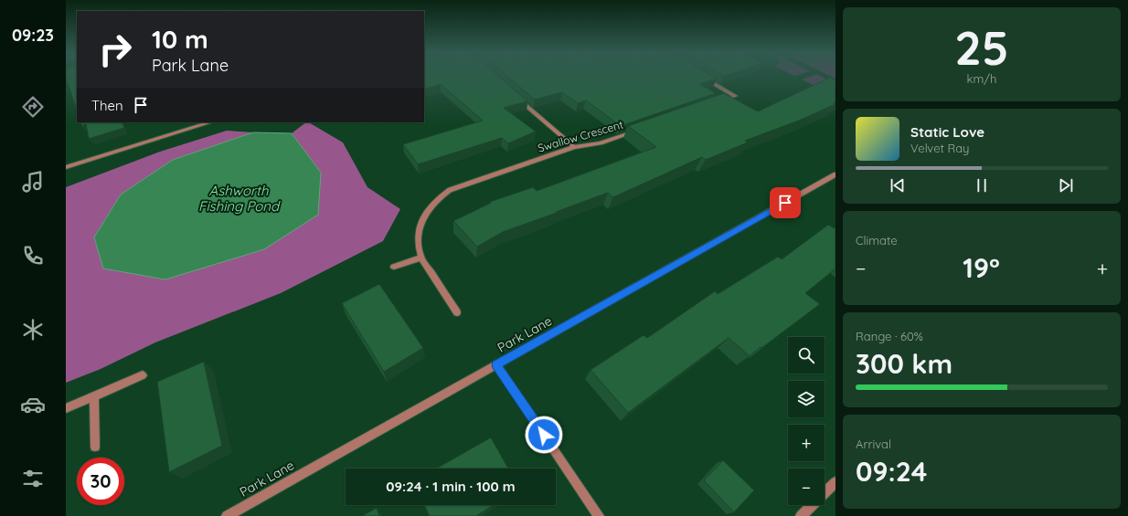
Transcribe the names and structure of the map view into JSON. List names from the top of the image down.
{
  "streets": {
    "street": ["Swallow Crescent", "Park Lane"]
  },
  "water": ["Ashworth Fishing Pond"],
  "page": {
    "tabs": "09:23",
    "tile": [
      ["25", "km/h"],
      "Climate",
      ["Range · 60%", "300 km"],
      ["Arrival", "09:24"]
    ],
    "turn": ["10 m", "Park Lane"],
    "then": "Then",
    "song": ["Static Love", "Velvet Ray"],
    "heat": ["−", "19°", "+"],
    "map_buttons": ["+", "−"],
    "limit": "30",
    "trip": "09:24 · 1 min · 100 m"
  }
}
